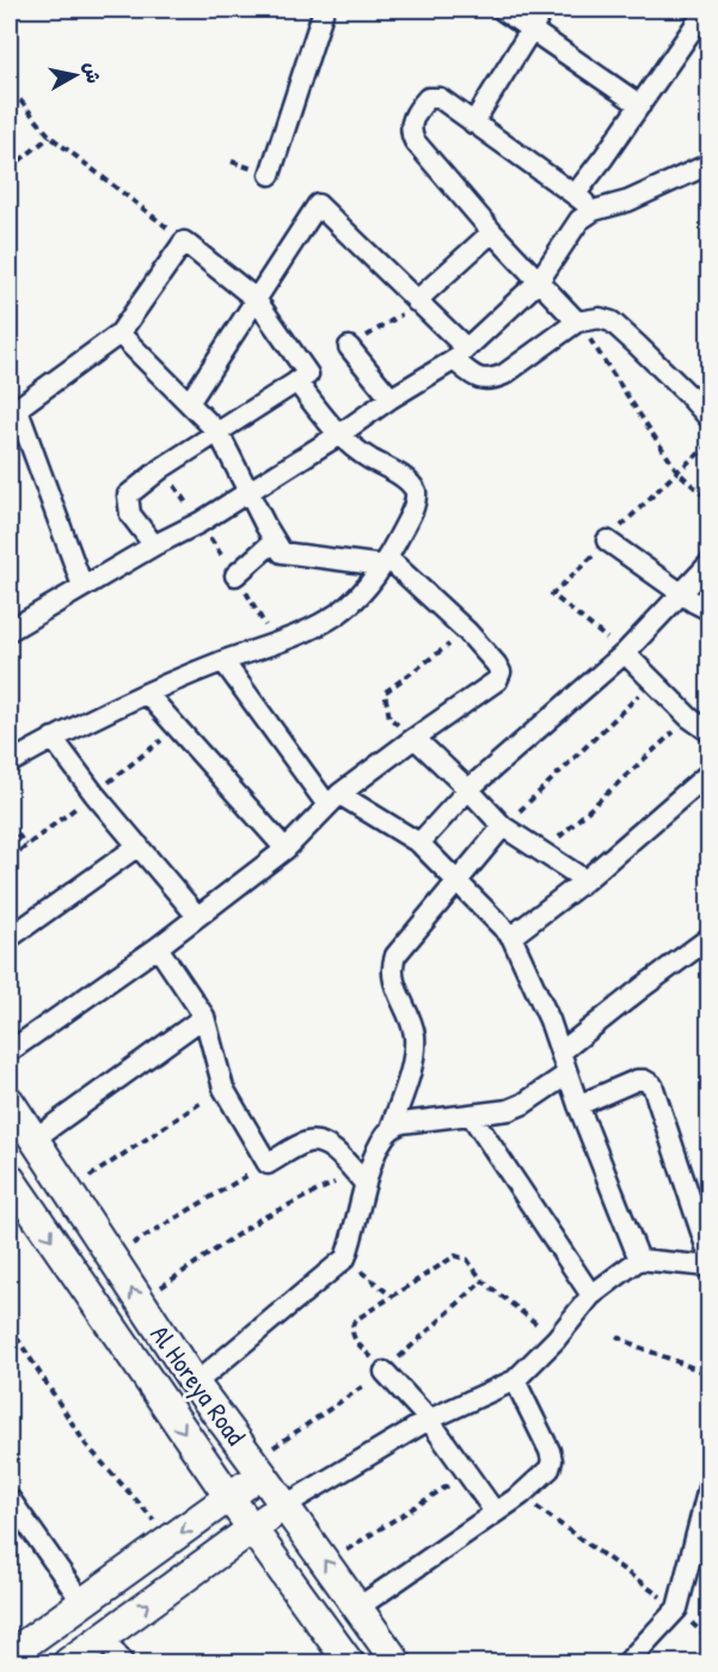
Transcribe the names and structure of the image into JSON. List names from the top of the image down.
{
  "streets": {
    "main road": ["Al Horeya Road"]
  },
  "north": "right"
}
